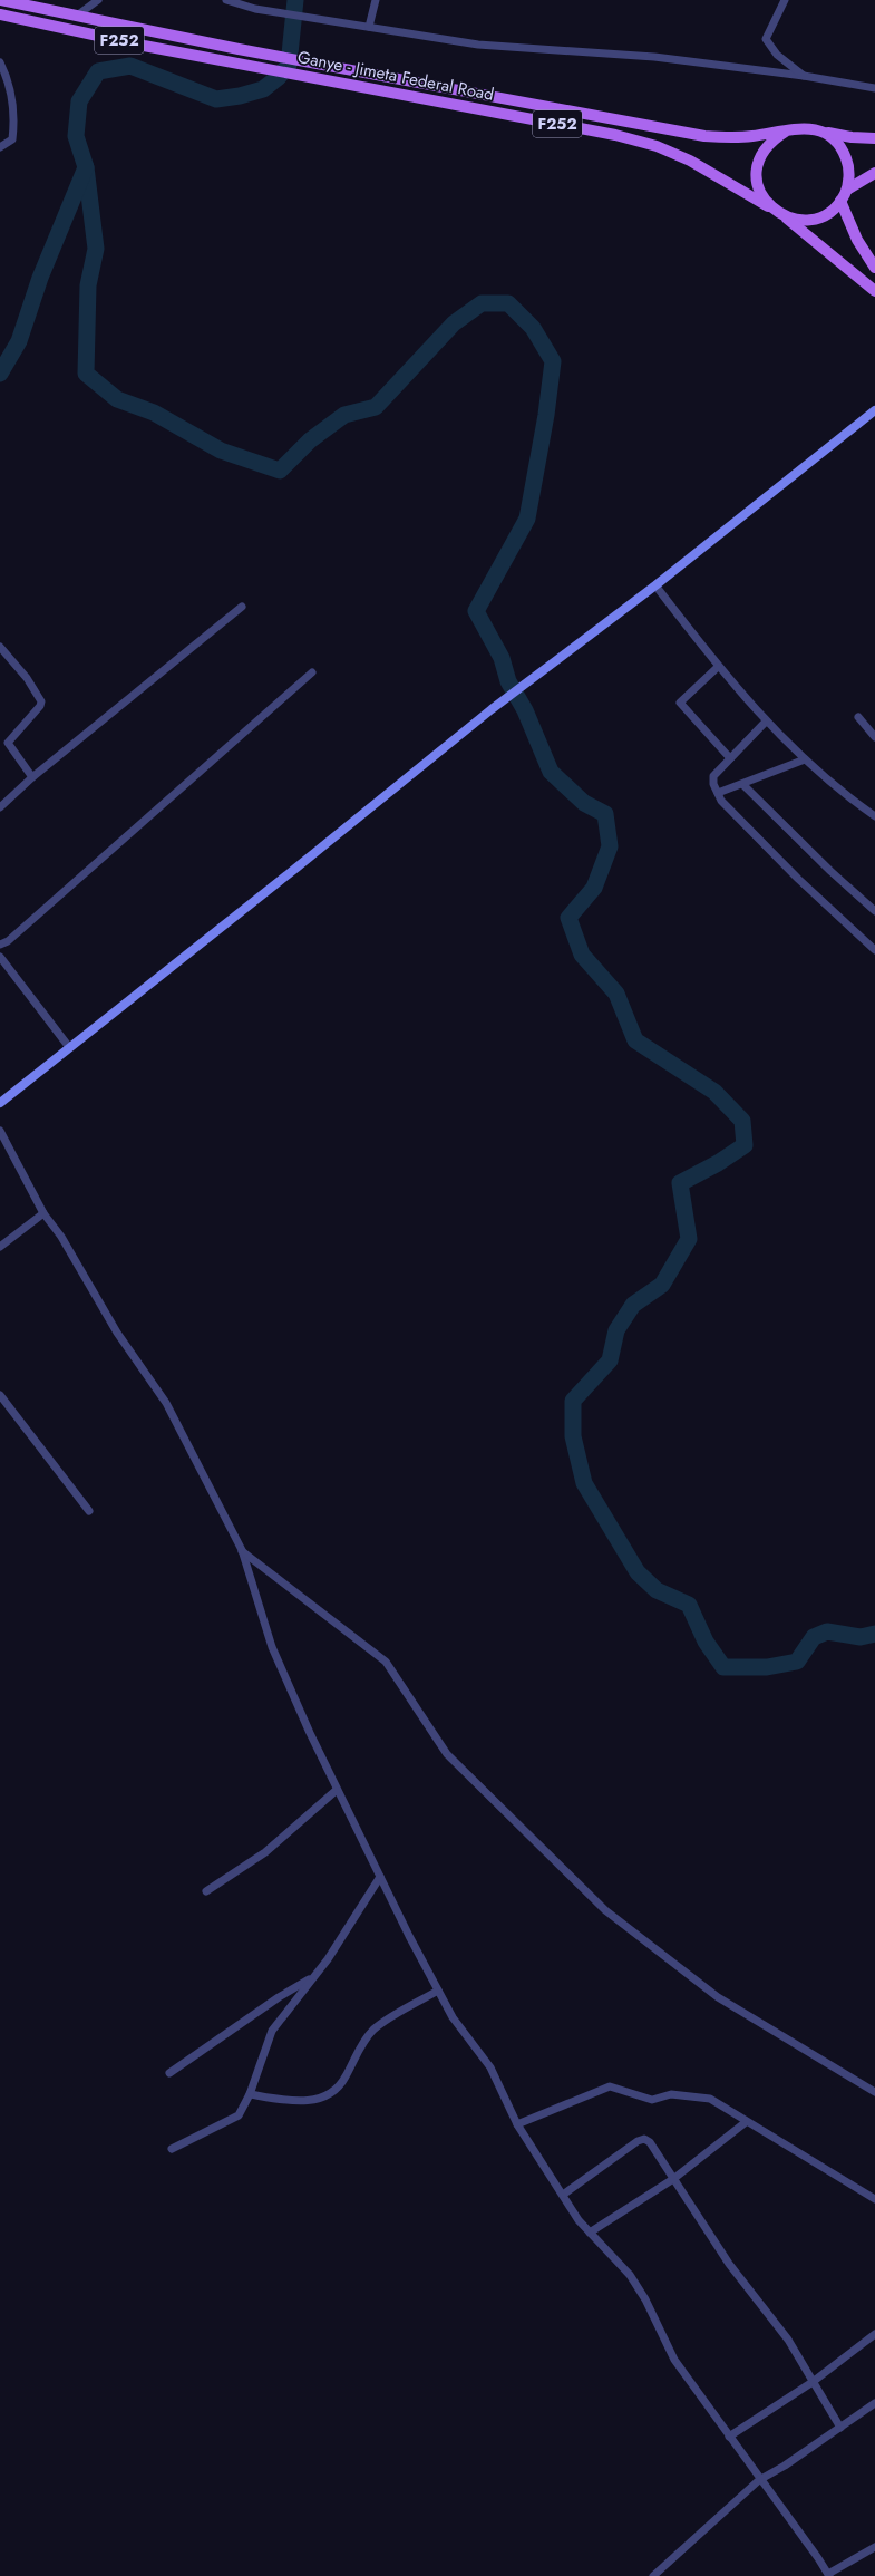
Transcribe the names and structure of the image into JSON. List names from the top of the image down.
{
  "streets": {
    "main road": ["F252", "Ganye - Jimeta Federal Road"]
  }
}
